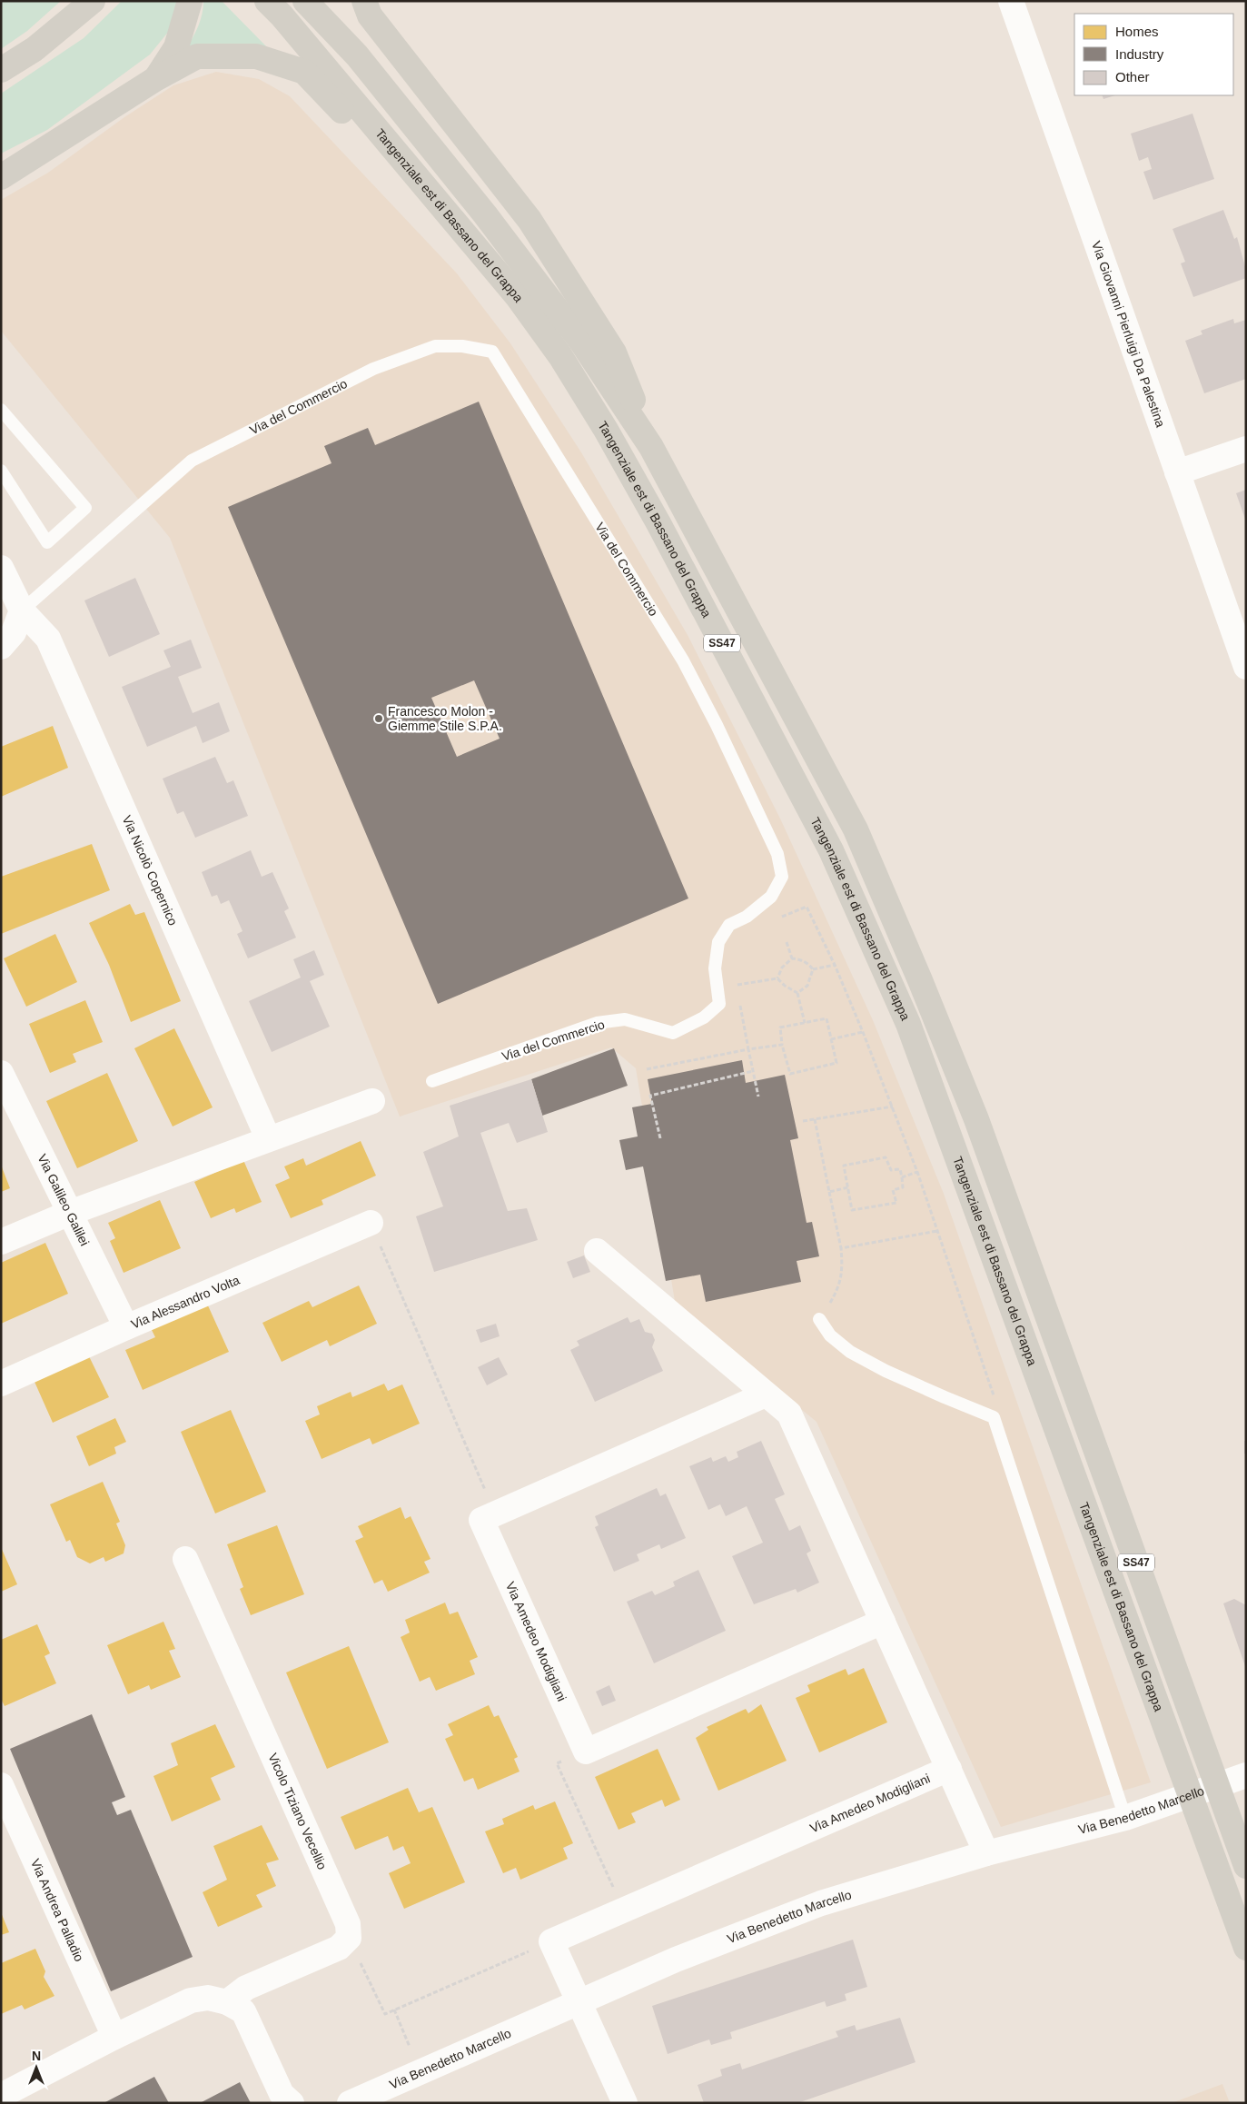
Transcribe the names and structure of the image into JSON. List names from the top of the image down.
{
  "streets": {
    "highway": ["Tangenziale est di Bassano del Grappa", "SS47"],
    "street": [
      "Via Giovanni Pierluigi Da Palestina",
      "Via del Commercio",
      "Via Nicolò Copernico",
      "Via Galileo Galilei",
      "Via Alessandro Volta",
      "Via Amedeo Modigliani",
      "Via Benedetto Marcello",
      "Vicolo Tiziano Vecellio",
      "Via Andrea Palladio"
    ]
  },
  "crossings": [
    ["Via del Commercio", "Via Nicolò Copernico"],
    ["Via Galileo Galilei", "Via Alessandro Volta"]
  ],
  "places": ["Francesco Molon - Giemme Stile S.P.A."],
  "legend": ["Homes", "Industry", "Other"],
  "north": "top"
}
